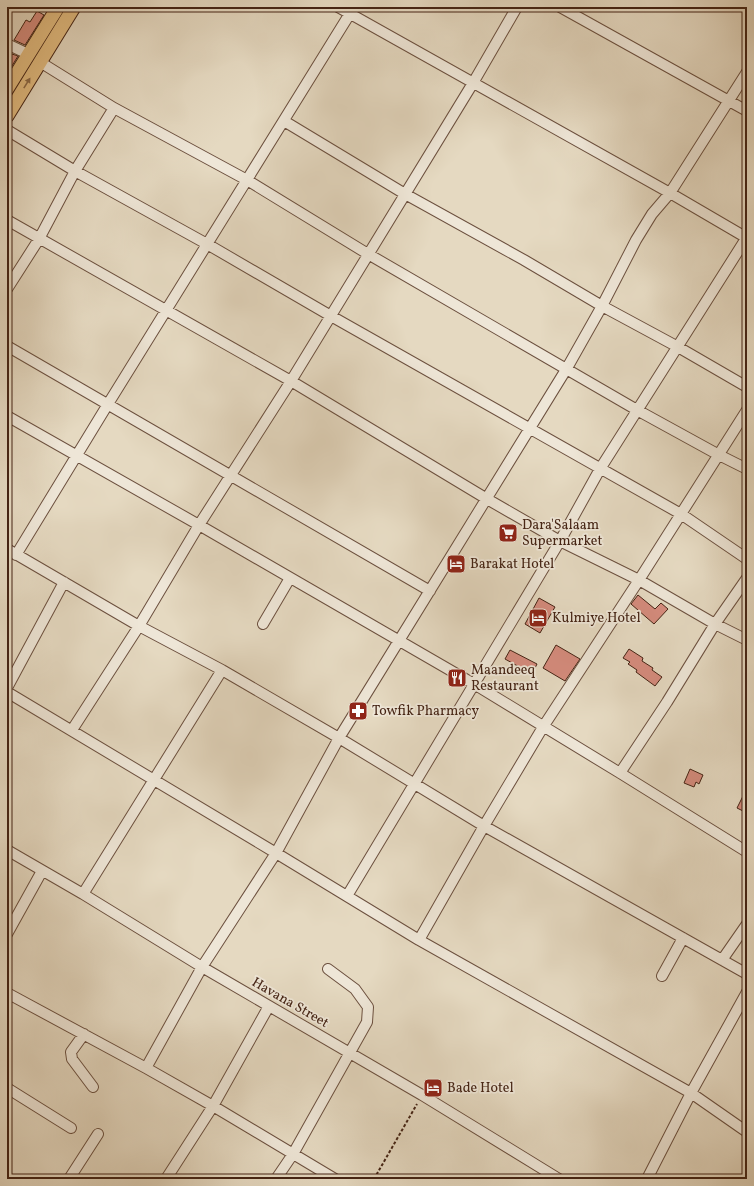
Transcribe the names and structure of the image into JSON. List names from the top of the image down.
{
  "streets": {
    "street": ["Havana Street"]
  },
  "places": {
    "supermarket": ["Dara'Salaam Supermarket"],
    "hotel": ["Barakat Hotel", "Kulmiye Hotel", "Bade Hotel"],
    "restaurant": ["Maandeeq Restaurant"],
    "pharmacy": ["Towfik Pharmacy"]
  }
}
